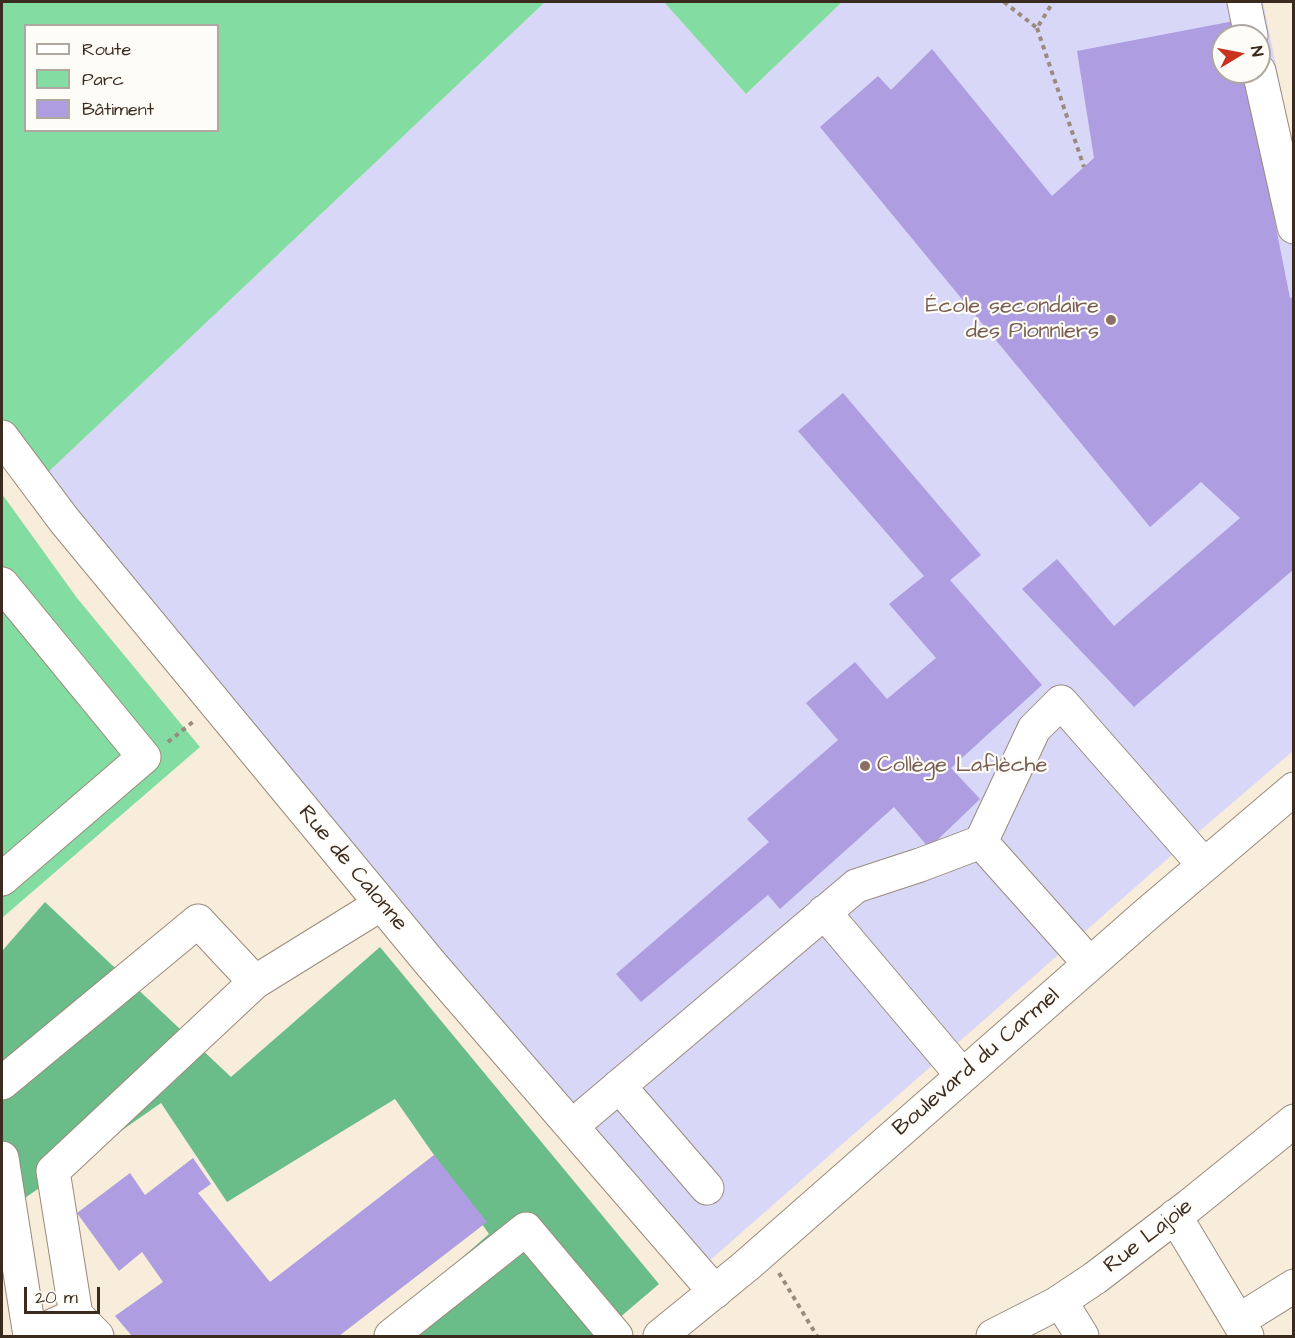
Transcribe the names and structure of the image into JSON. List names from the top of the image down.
{
  "streets": {
    "street": ["Rue de Calonne", "Boulevard du Carmel", "Rue Lajoie"]
  },
  "crossings": [
    ["Rue de Calonne", "Boulevard du Carmel"]
  ],
  "places": ["École secondaire des Pionniers", "Collège Laflèche"],
  "legend": ["Route", "Parc", "Bâtiment"],
  "scale_bar": "20 m",
  "north": "right"
}
